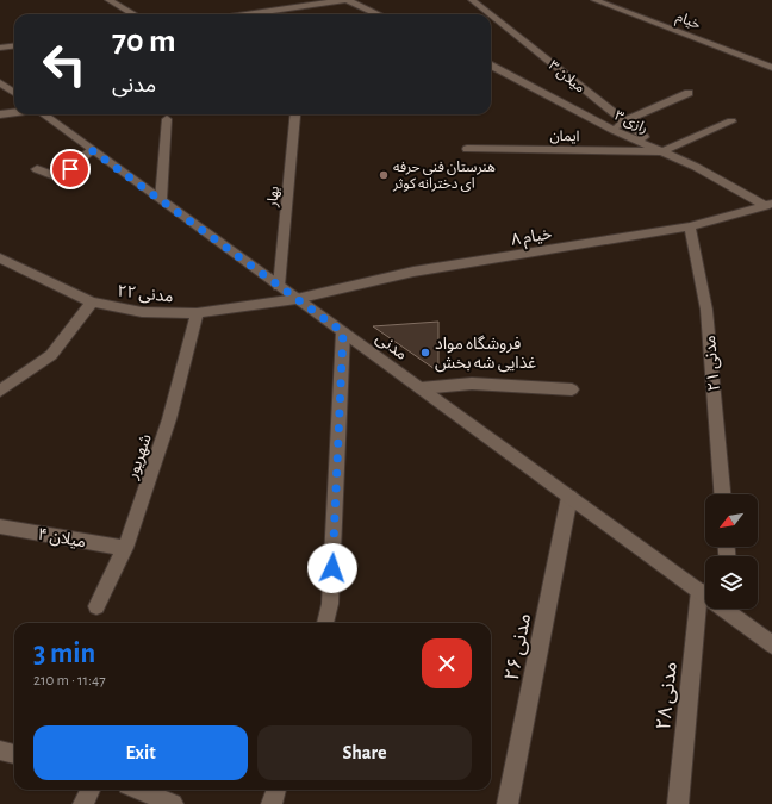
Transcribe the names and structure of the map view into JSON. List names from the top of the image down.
{
  "streets": {
    "street": [
      "خیام",
      "میلان ۳",
      "رازی ۳",
      "ایمان",
      "بهار",
      "خیام ۸",
      "مدنی ۲۲",
      "مدنی",
      "مدنی ۲۱",
      "شهریور",
      "میلان ۴",
      "مدنی ۲۶",
      "مدنی ۲۸"
    ]
  },
  "crossings": [
    ["میلان ۳", "رازی ۳"],
    ["میلان ۳", "ایمان"],
    ["رازی ۳", "ایمان"],
    ["رازی ۳", "خیام ۸"],
    ["بهار", "مدنی"],
    ["خیام ۸", "مدنی ۲۲"],
    ["خیام ۸", "مدنی"],
    ["خیام ۸", "مدنی ۲۱"],
    ["مدنی ۲۲", "مدنی"],
    ["مدنی ۲۲", "شهریور"],
    ["مدنی", "مدنی ۲۶"],
    ["مدنی", "مدنی ۲۸"],
    ["شهریور", "میلان ۴"]
  ],
  "places": ["هنرستان فنی حرفه ای دخترانه کوثر", "فروشگاه مواد غذایی شه بخش"],
  "north": "bottom left",
  "page": {
    "turn": ["70 m", "مدنی"],
    "heading": ["3 min", "210 m · 11:47"],
    "buttons": ["Exit", "Share"]
  }
}
